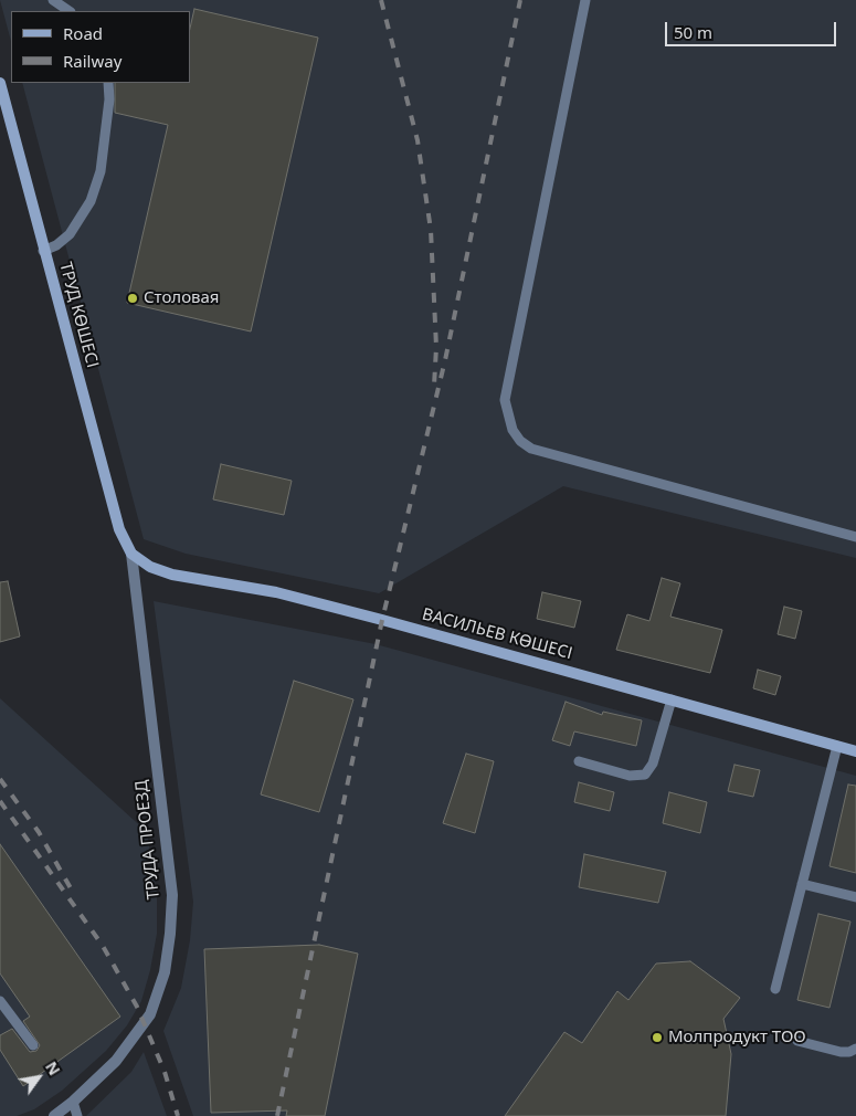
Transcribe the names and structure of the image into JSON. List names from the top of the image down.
{
  "streets": {
    "street": ["ТРУД КӨШЕСІ", "ВАСИЛЬЕВ КӨШЕСІ", "ТРУДА ПРОЕЗД"]
  },
  "crossings": [
    ["ТРУД КӨШЕСІ", "ВАСИЛЬЕВ КӨШЕСІ"],
    ["ТРУД КӨШЕСІ", "ТРУДА ПРОЕЗД"],
    ["ВАСИЛЬЕВ КӨШЕСІ", "ТРУДА ПРОЕЗД"]
  ],
  "places": ["Столовая", "Молпродукт ТОО"],
  "legend": ["Road", "Railway"],
  "scale_bar": "50 m",
  "north": "top right"
}
